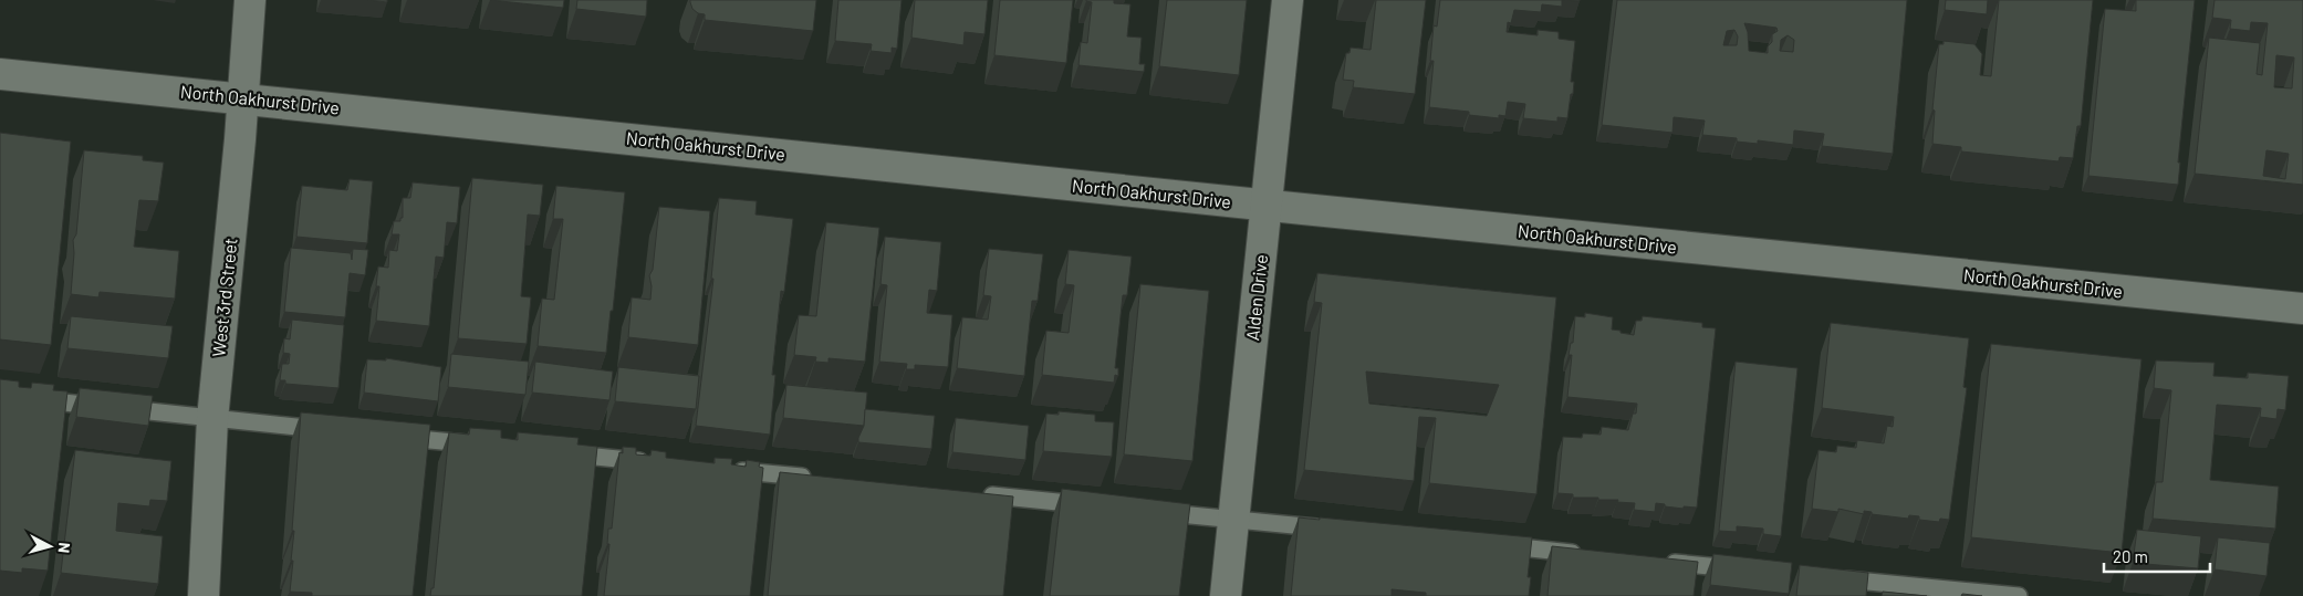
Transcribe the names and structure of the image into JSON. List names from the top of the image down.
{
  "streets": {
    "street": ["North Oakhurst Drive", "West 3rd Street", "Alden Drive"]
  },
  "crossings": [
    ["North Oakhurst Drive", "West 3rd Street"],
    ["North Oakhurst Drive", "Alden Drive"]
  ],
  "scale_bar": "20 m",
  "north": "right"
}
